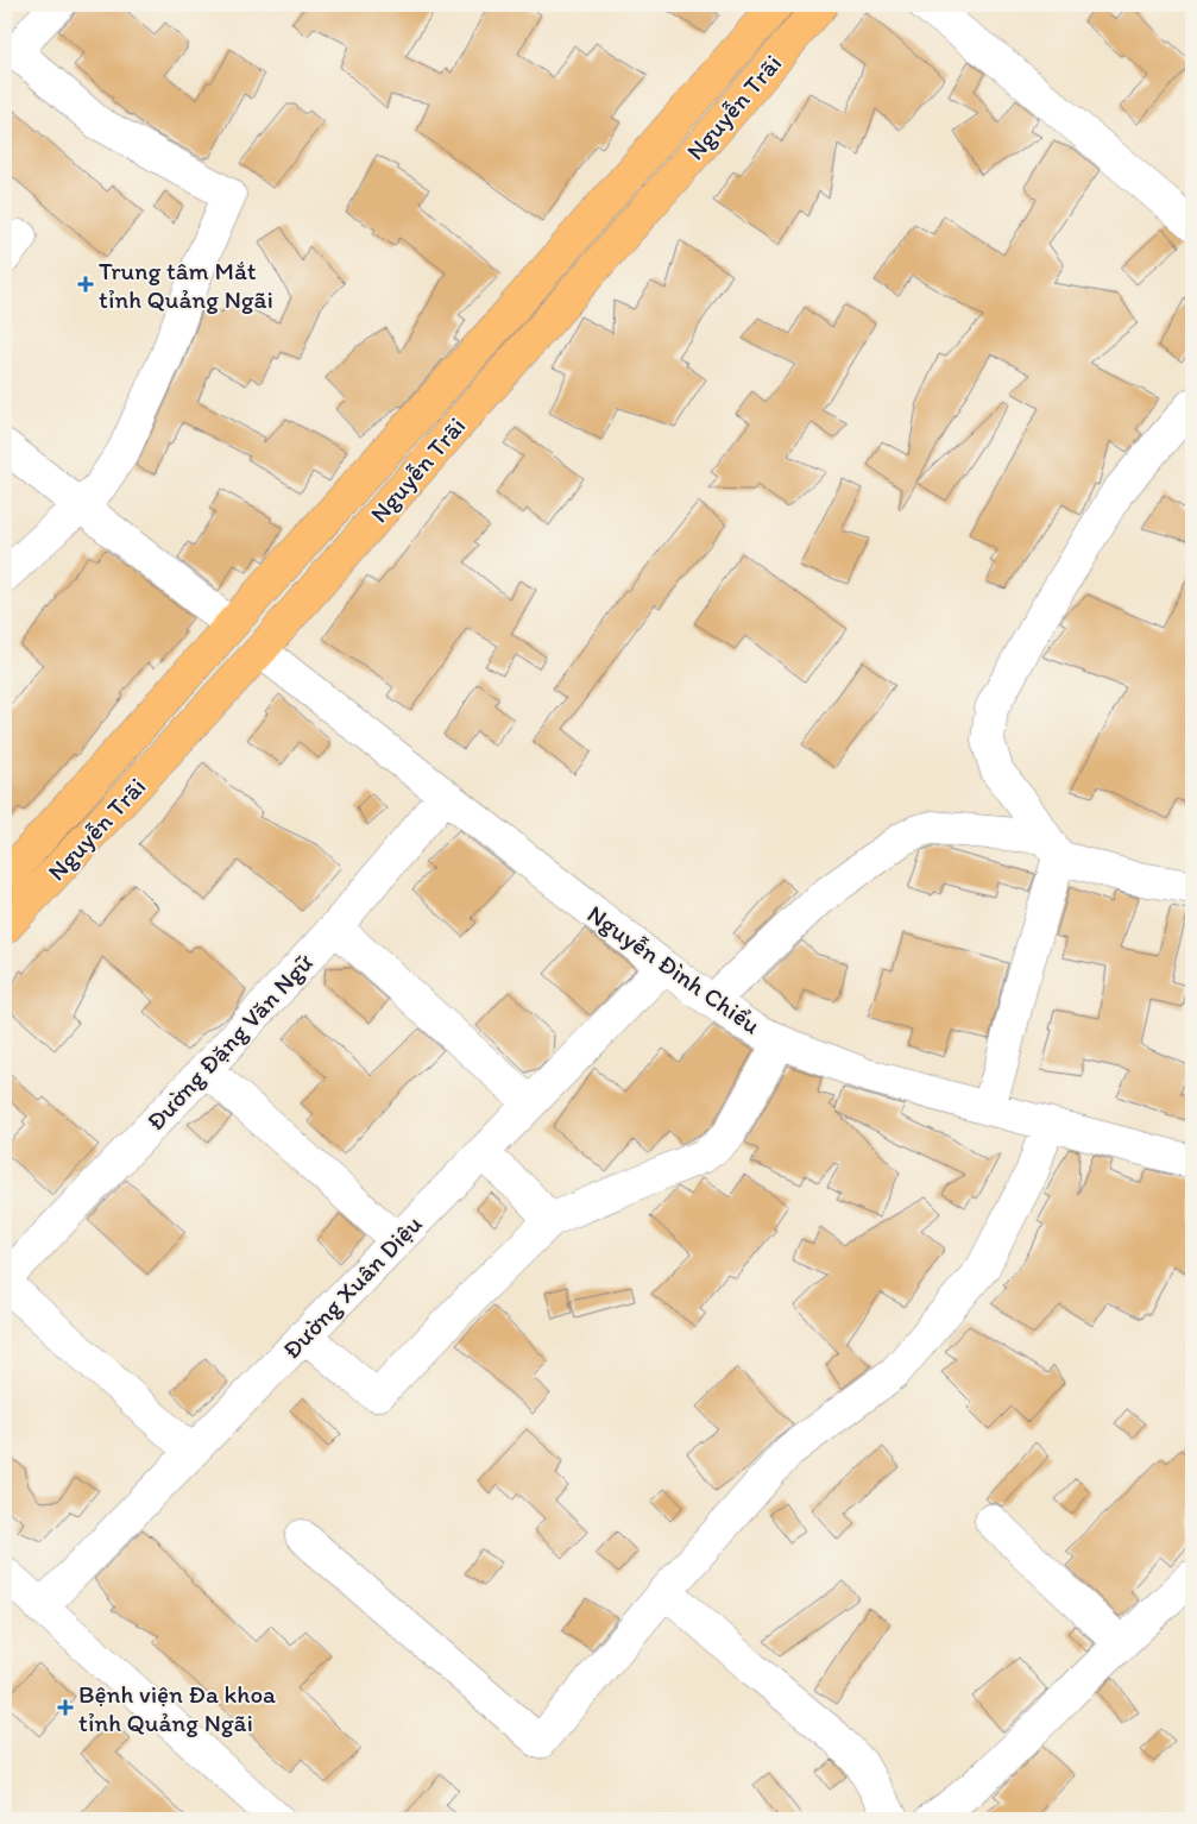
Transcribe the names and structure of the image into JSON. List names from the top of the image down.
{
  "streets": {
    "main road": ["Nguyễn Trãi"],
    "street": ["Nguyễn Đình Chiểu", "Đường Đặng Văn Ngữ", "Đường Xuân Diệu"]
  },
  "crossings": [
    ["Nguyễn Trãi", "Nguyễn Đình Chiểu"],
    ["Nguyễn Đình Chiểu", "Đường Đặng Văn Ngữ"],
    ["Nguyễn Đình Chiểu", "Đường Xuân Diệu"]
  ],
  "places": {
    "health": ["Trung tâm Mắt tỉnh Quảng Ngãi", "Bệnh viện Đa khoa tỉnh Quảng Ngãi"]
  }
}
